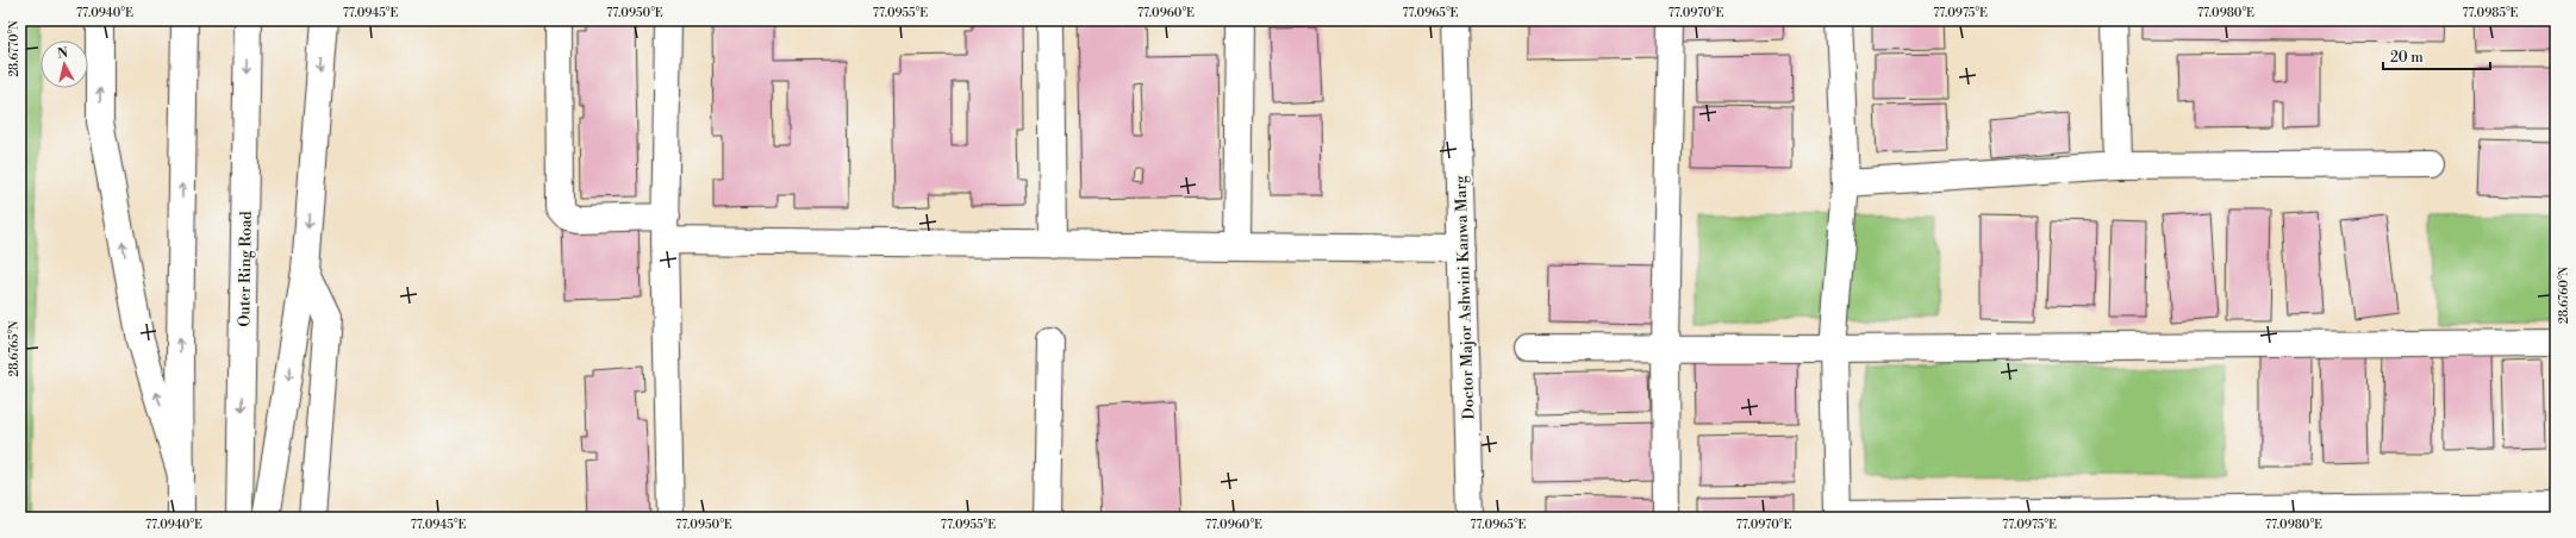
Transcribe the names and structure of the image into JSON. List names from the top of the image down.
{
  "streets": {
    "main road": ["Outer Ring Road", "Doctor Major Ashwini Kanwa Marg"]
  },
  "scale_bar": "20 m",
  "north": "top",
  "coordinates": [
    "77.0940°E",
    "77.0945°E",
    "77.0950°E",
    "77.0955°E",
    "77.0960°E",
    "77.0965°E",
    "77.0970°E",
    "77.0975°E",
    "77.0980°E",
    "77.0985°E",
    "28.6770°N",
    "28.6760°N",
    "28.6765°N"
  ]
}
